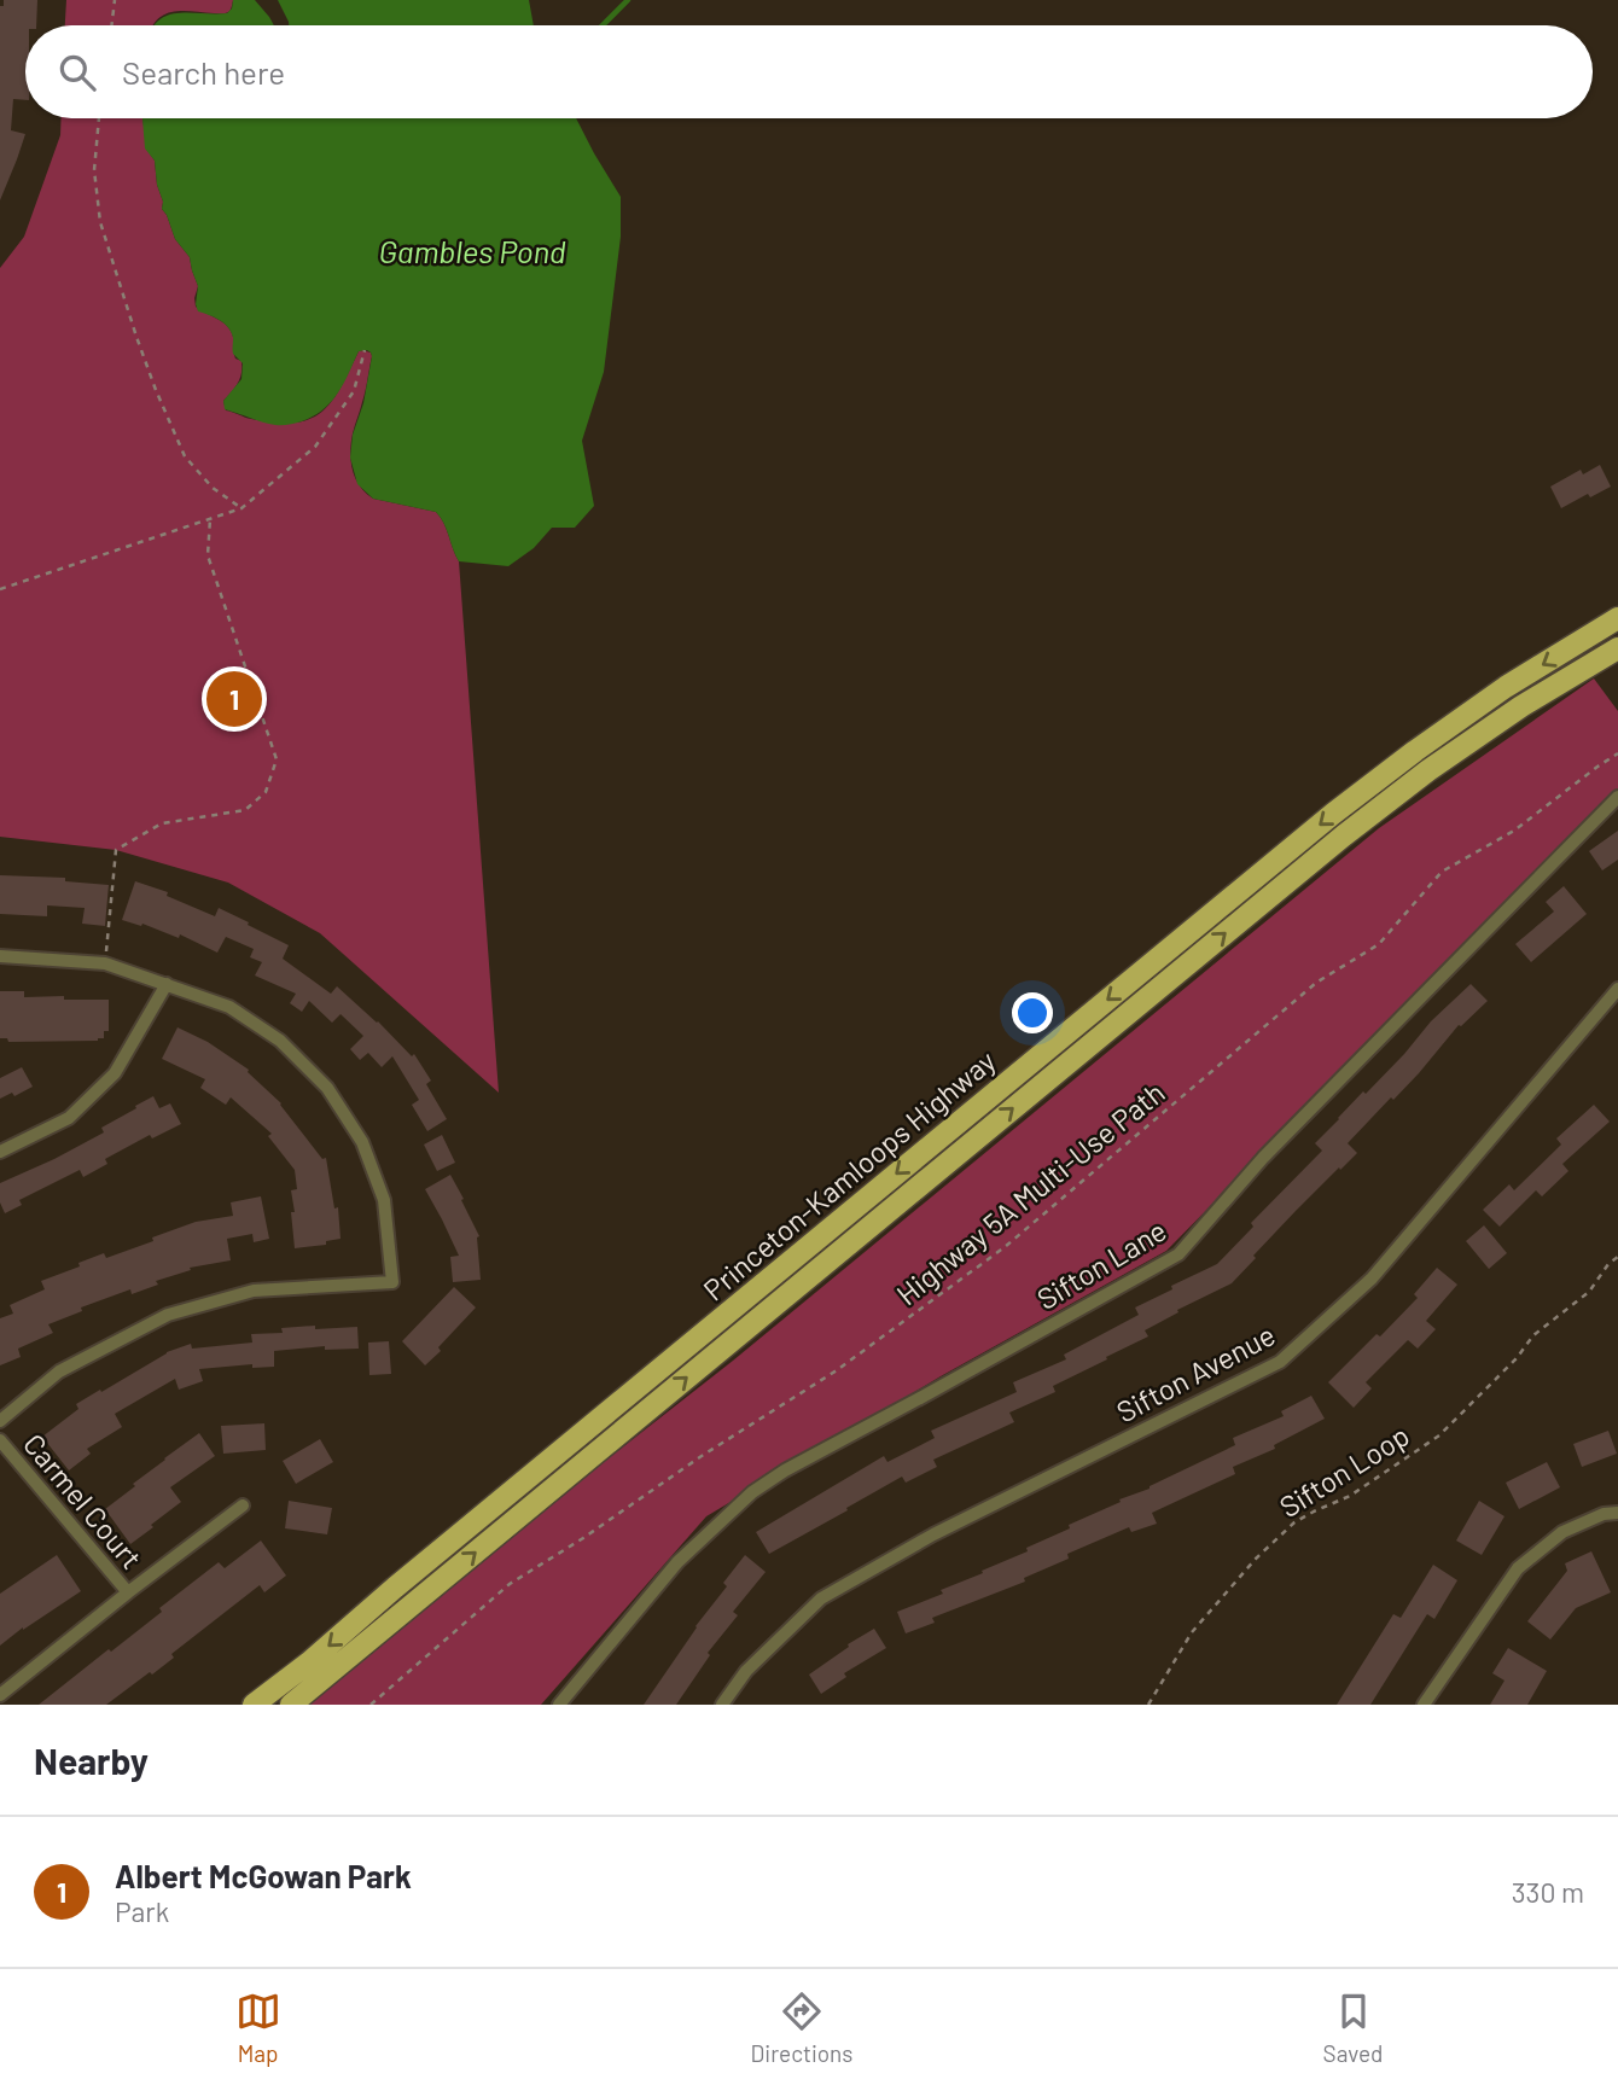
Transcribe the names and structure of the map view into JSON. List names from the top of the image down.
{
  "streets": {
    "main road": ["Princeton-Kamloops Highway"],
    "street": ["Sifton Lane", "Sifton Avenue", "Carmel Court"],
    "path": ["Highway 5A Multi-Use Path", "Sifton Loop"]
  },
  "water": ["Gambles Pond"],
  "page": {
    "search": "Search here",
    "pins": "1",
    "heading": "Nearby",
    "list": [
      {
        "mark": "1",
        "name": "Albert McGowan Park",
        "note": "Park",
        "value": "330 m"
      }
    ],
    "nav": ["Map", "Directions", "Saved"]
  }
}
